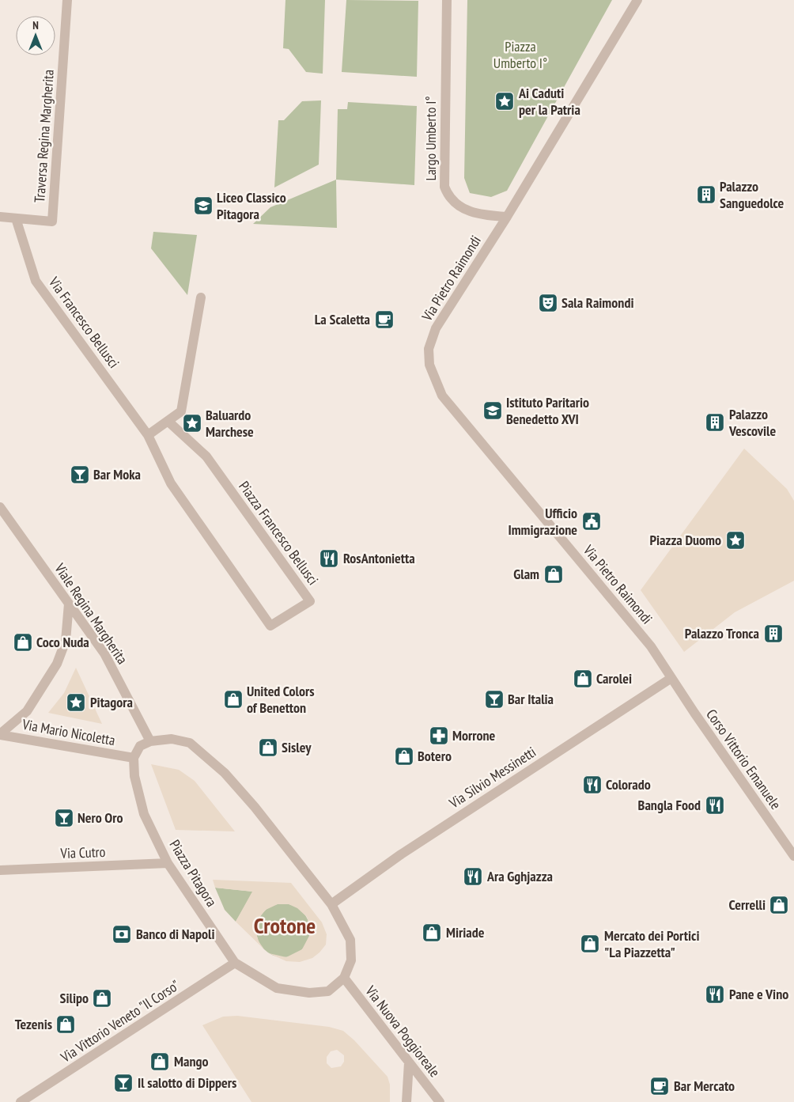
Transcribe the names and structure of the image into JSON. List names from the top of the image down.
{
  "streets": {
    "street": [
      "Traversa Regina Margherita",
      "Largo Umberto I°",
      "Via Pietro Raimondi",
      "Via Francesco Bellusci",
      "Piazza Francesco Bellusci",
      "Viale Regina Margherita",
      "Via Mario Nicoletta",
      "Corso Vittorio Emanuele",
      "Via Silvio Messinetti",
      "Via Cutro",
      "Piazza Pitagora",
      "Via Vittorio Veneto \"Il Corso\"",
      "Via Nuova Poggioreale"
    ]
  },
  "crossings": [
    ["Traversa Regina Margherita", "Via Francesco Bellusci"],
    ["Largo Umberto I°", "Via Pietro Raimondi"],
    ["Via Pietro Raimondi", "Corso Vittorio Emanuele"],
    ["Via Pietro Raimondi", "Via Silvio Messinetti"],
    ["Via Francesco Bellusci", "Piazza Francesco Bellusci"],
    ["Viale Regina Margherita", "Piazza Pitagora"],
    ["Via Mario Nicoletta", "Piazza Pitagora"],
    ["Corso Vittorio Emanuele", "Via Silvio Messinetti"],
    ["Via Silvio Messinetti", "Piazza Pitagora"],
    ["Via Cutro", "Piazza Pitagora"],
    ["Piazza Pitagora", "Via Vittorio Veneto \"Il Corso\""],
    ["Piazza Pitagora", "Via Nuova Poggioreale"]
  ],
  "districts": ["Crotone"],
  "parks": ["Piazza Umberto I°"],
  "places": {
    "place": [
      "Ai Caduti per la Patria",
      "Baluardo Marchese",
      "Piazza Duomo",
      "Pitagora"
    ],
    "building": ["Palazzo Sanguedolce", "Palazzo Vescovile", "Palazzo Tronca"],
    "school or university": ["Liceo Classico Pitagora", "Istituto Paritario Benedetto XVI"],
    "theatre": ["Sala Raimondi"],
    "cafe": ["La Scaletta", "Bar Mercato"],
    "bar": [
      "Bar Moka",
      "Bar Italia",
      "Nero Oro",
      "Il salotto di Dippers"
    ],
    "public building": ["Ufficio Immigrazione"],
    "restaurant": [
      "RosAntonietta",
      "Colorado",
      "Bangla Food",
      "Ara Gghjazza",
      "Pane e Vino"
    ],
    "shop": [
      "Glam",
      "Coco Nuda",
      "Carolei",
      "United Colors of Benetton",
      "Sisley",
      "Botero",
      "Cerrelli",
      "Miriade",
      "Mercato dei Portici \"La Piazzetta\"",
      "Silipo",
      "Tezenis",
      "Mango"
    ],
    "pharmacy": ["Morrone"],
    "bank": ["Banco di Napoli"]
  },
  "north": "top"
}
